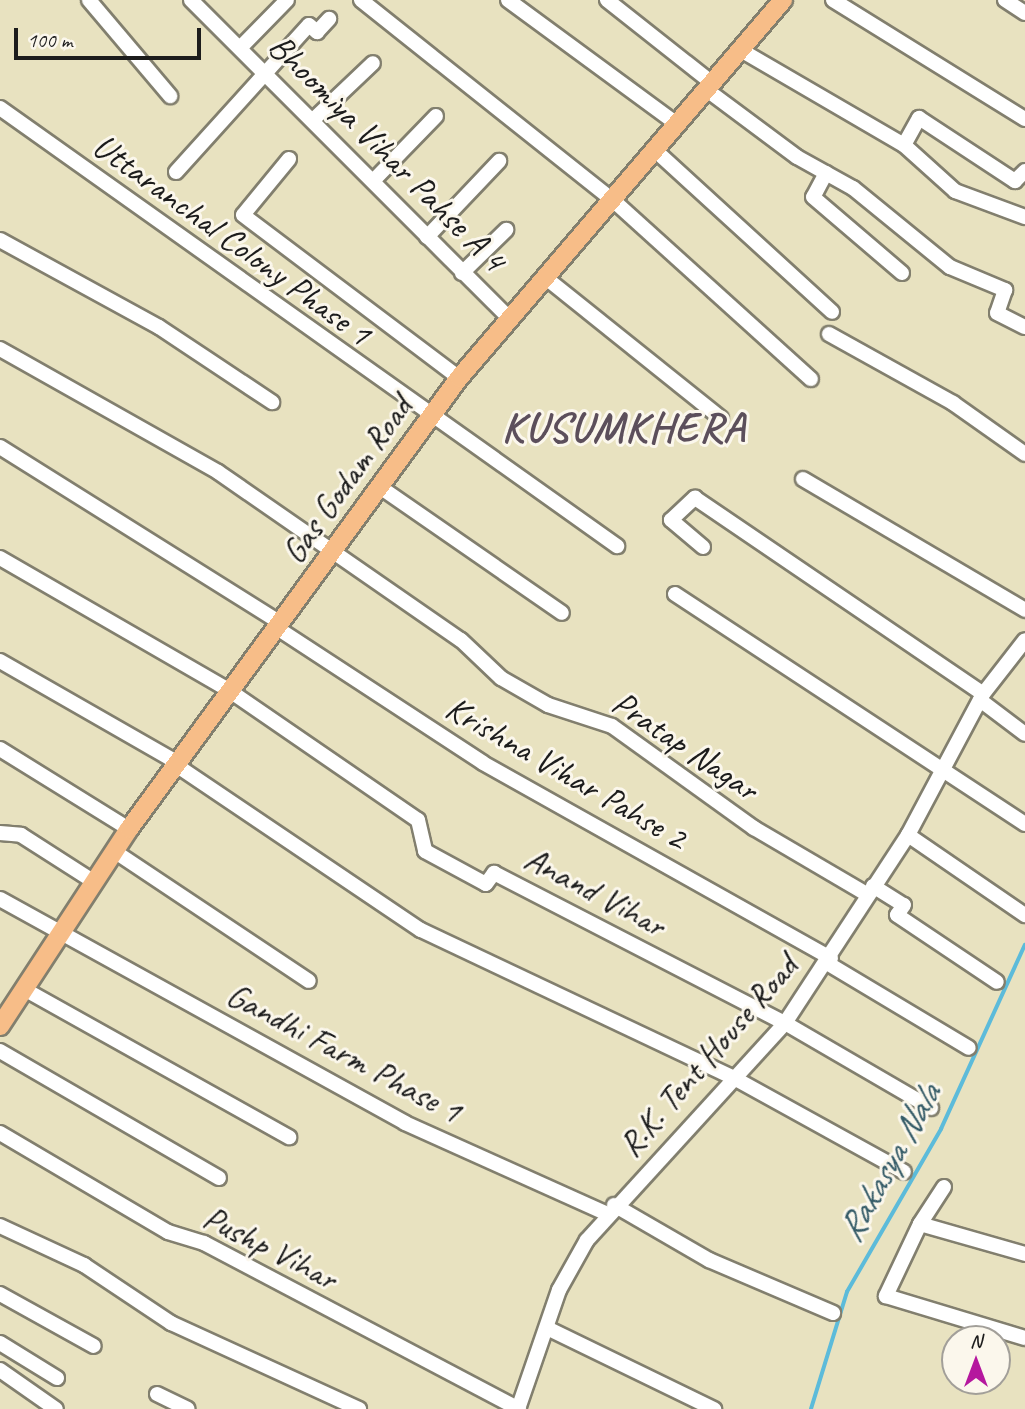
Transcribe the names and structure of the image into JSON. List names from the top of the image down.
{
  "streets": {
    "main road": ["Gas Godam Road"],
    "street": [
      "Bhoomiya Vihar Pahse A 4",
      "Uttaranchal Colony Phase 1",
      "Pratap Nagar",
      "Krishna Vihar Pahse 2",
      "Anand Vihar",
      "Gandhi Farm Phase 1",
      "R.K. Tent House Road",
      "Pushp Vihar"
    ]
  },
  "crossings": [
    ["Bhoomiya Vihar Pahse A 4", "Gas Godam Road"],
    ["Uttaranchal Colony Phase 1", "Gas Godam Road"],
    ["Gas Godam Road", "Pratap Nagar"],
    ["Gas Godam Road", "Krishna Vihar Pahse 2"],
    ["Gas Godam Road", "Anand Vihar"],
    ["Gas Godam Road", "Gandhi Farm Phase 1"],
    ["Pratap Nagar", "R.K. Tent House Road"],
    ["Krishna Vihar Pahse 2", "R.K. Tent House Road"],
    ["Anand Vihar", "R.K. Tent House Road"],
    ["Gandhi Farm Phase 1", "R.K. Tent House Road"],
    ["R.K. Tent House Road", "Pushp Vihar"]
  ],
  "districts": ["KUSUMKHERA"],
  "water": ["Rakasya Nala"],
  "scale_bar": "100 m",
  "north": "top"
}
